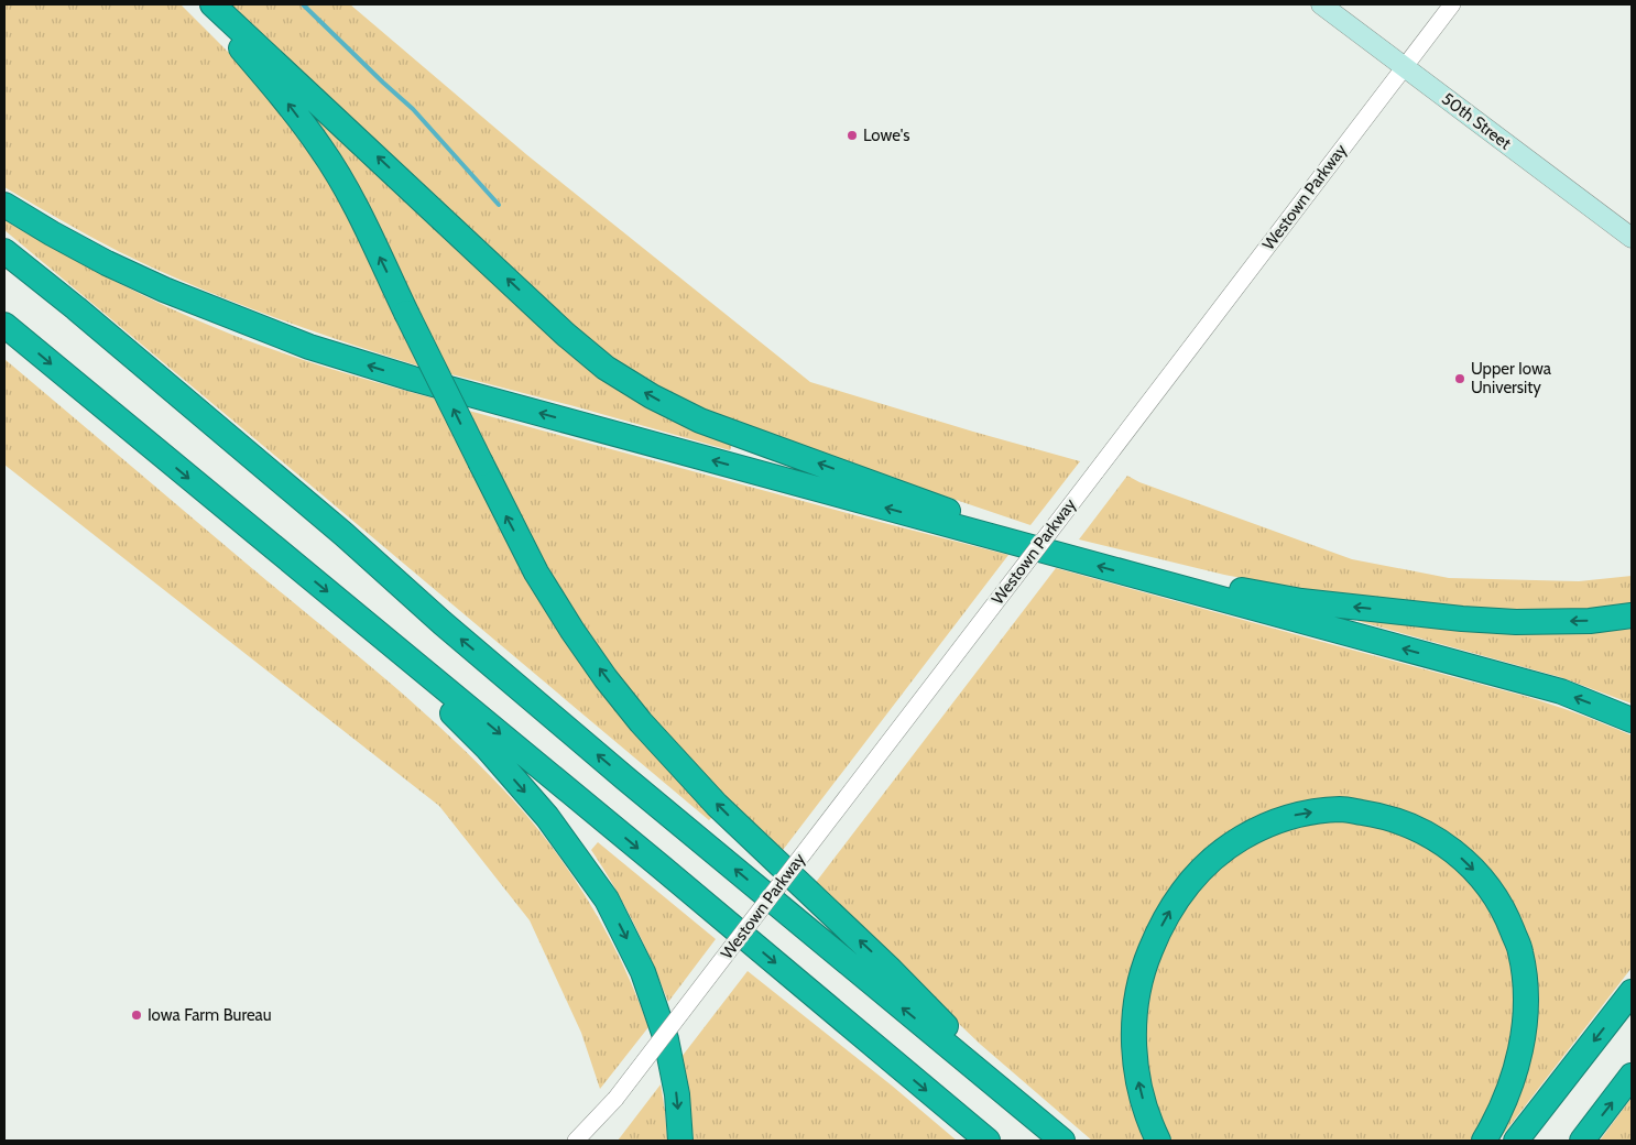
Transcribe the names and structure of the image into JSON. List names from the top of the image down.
{
  "streets": {
    "main road": ["50th Street"],
    "street": ["Westown Parkway"]
  },
  "crossings": [
    ["50th Street", "Westown Parkway"]
  ],
  "places": ["Lowe's", "Upper Iowa University", "Iowa Farm Bureau"]
}
